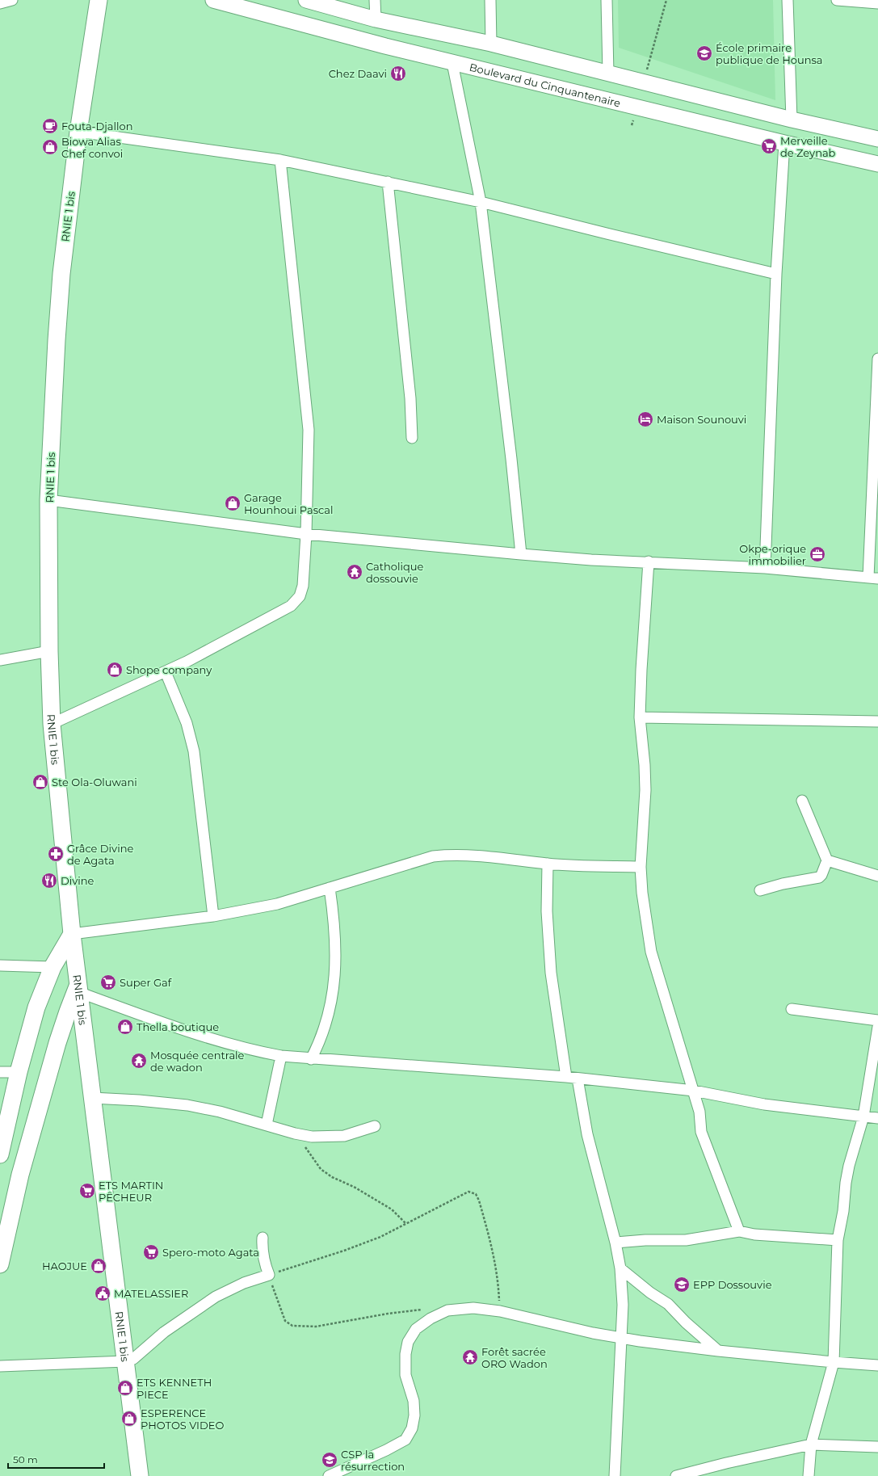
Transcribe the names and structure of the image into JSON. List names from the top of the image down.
{
  "streets": {
    "main road": ["Boulevard du Cinquantenaire", "RNIE 1 bis"]
  },
  "places": {
    "school or university": ["École primaire publique de Hounsa", "EPP Dossouvie", "CSP la résurrection"],
    "restaurant": ["Chez Daavi", "Divine"],
    "cafe": ["Fouta-Djallon"],
    "supermarket": [
      "Merveille de Zeynab",
      "Super Gaf",
      "ETS MARTIN PÊCHEUR",
      "Spero-moto Agata"
    ],
    "shop": [
      "Biowa Alias Chef convoi",
      "Garage Hounhoui Pascal",
      "Shope company",
      "Ste Ola-Oluwani",
      "Thella boutique",
      "HAOJUE",
      "ETS KENNETH PIECE",
      "ESPERENCE PHOTOS VIDEO"
    ],
    "hotel": ["Maison Sounouvi"],
    "office": ["Okpe-orique immobilier"],
    "temple": ["Catholique dossouvie", "Mosquée centrale de wadon", "Forêt sacrée ORO Wadon"],
    "pharmacy": ["Grâce Divine de Agata"],
    "public building": ["MATELASSIER"]
  },
  "scale_bar": "50 m"
}
